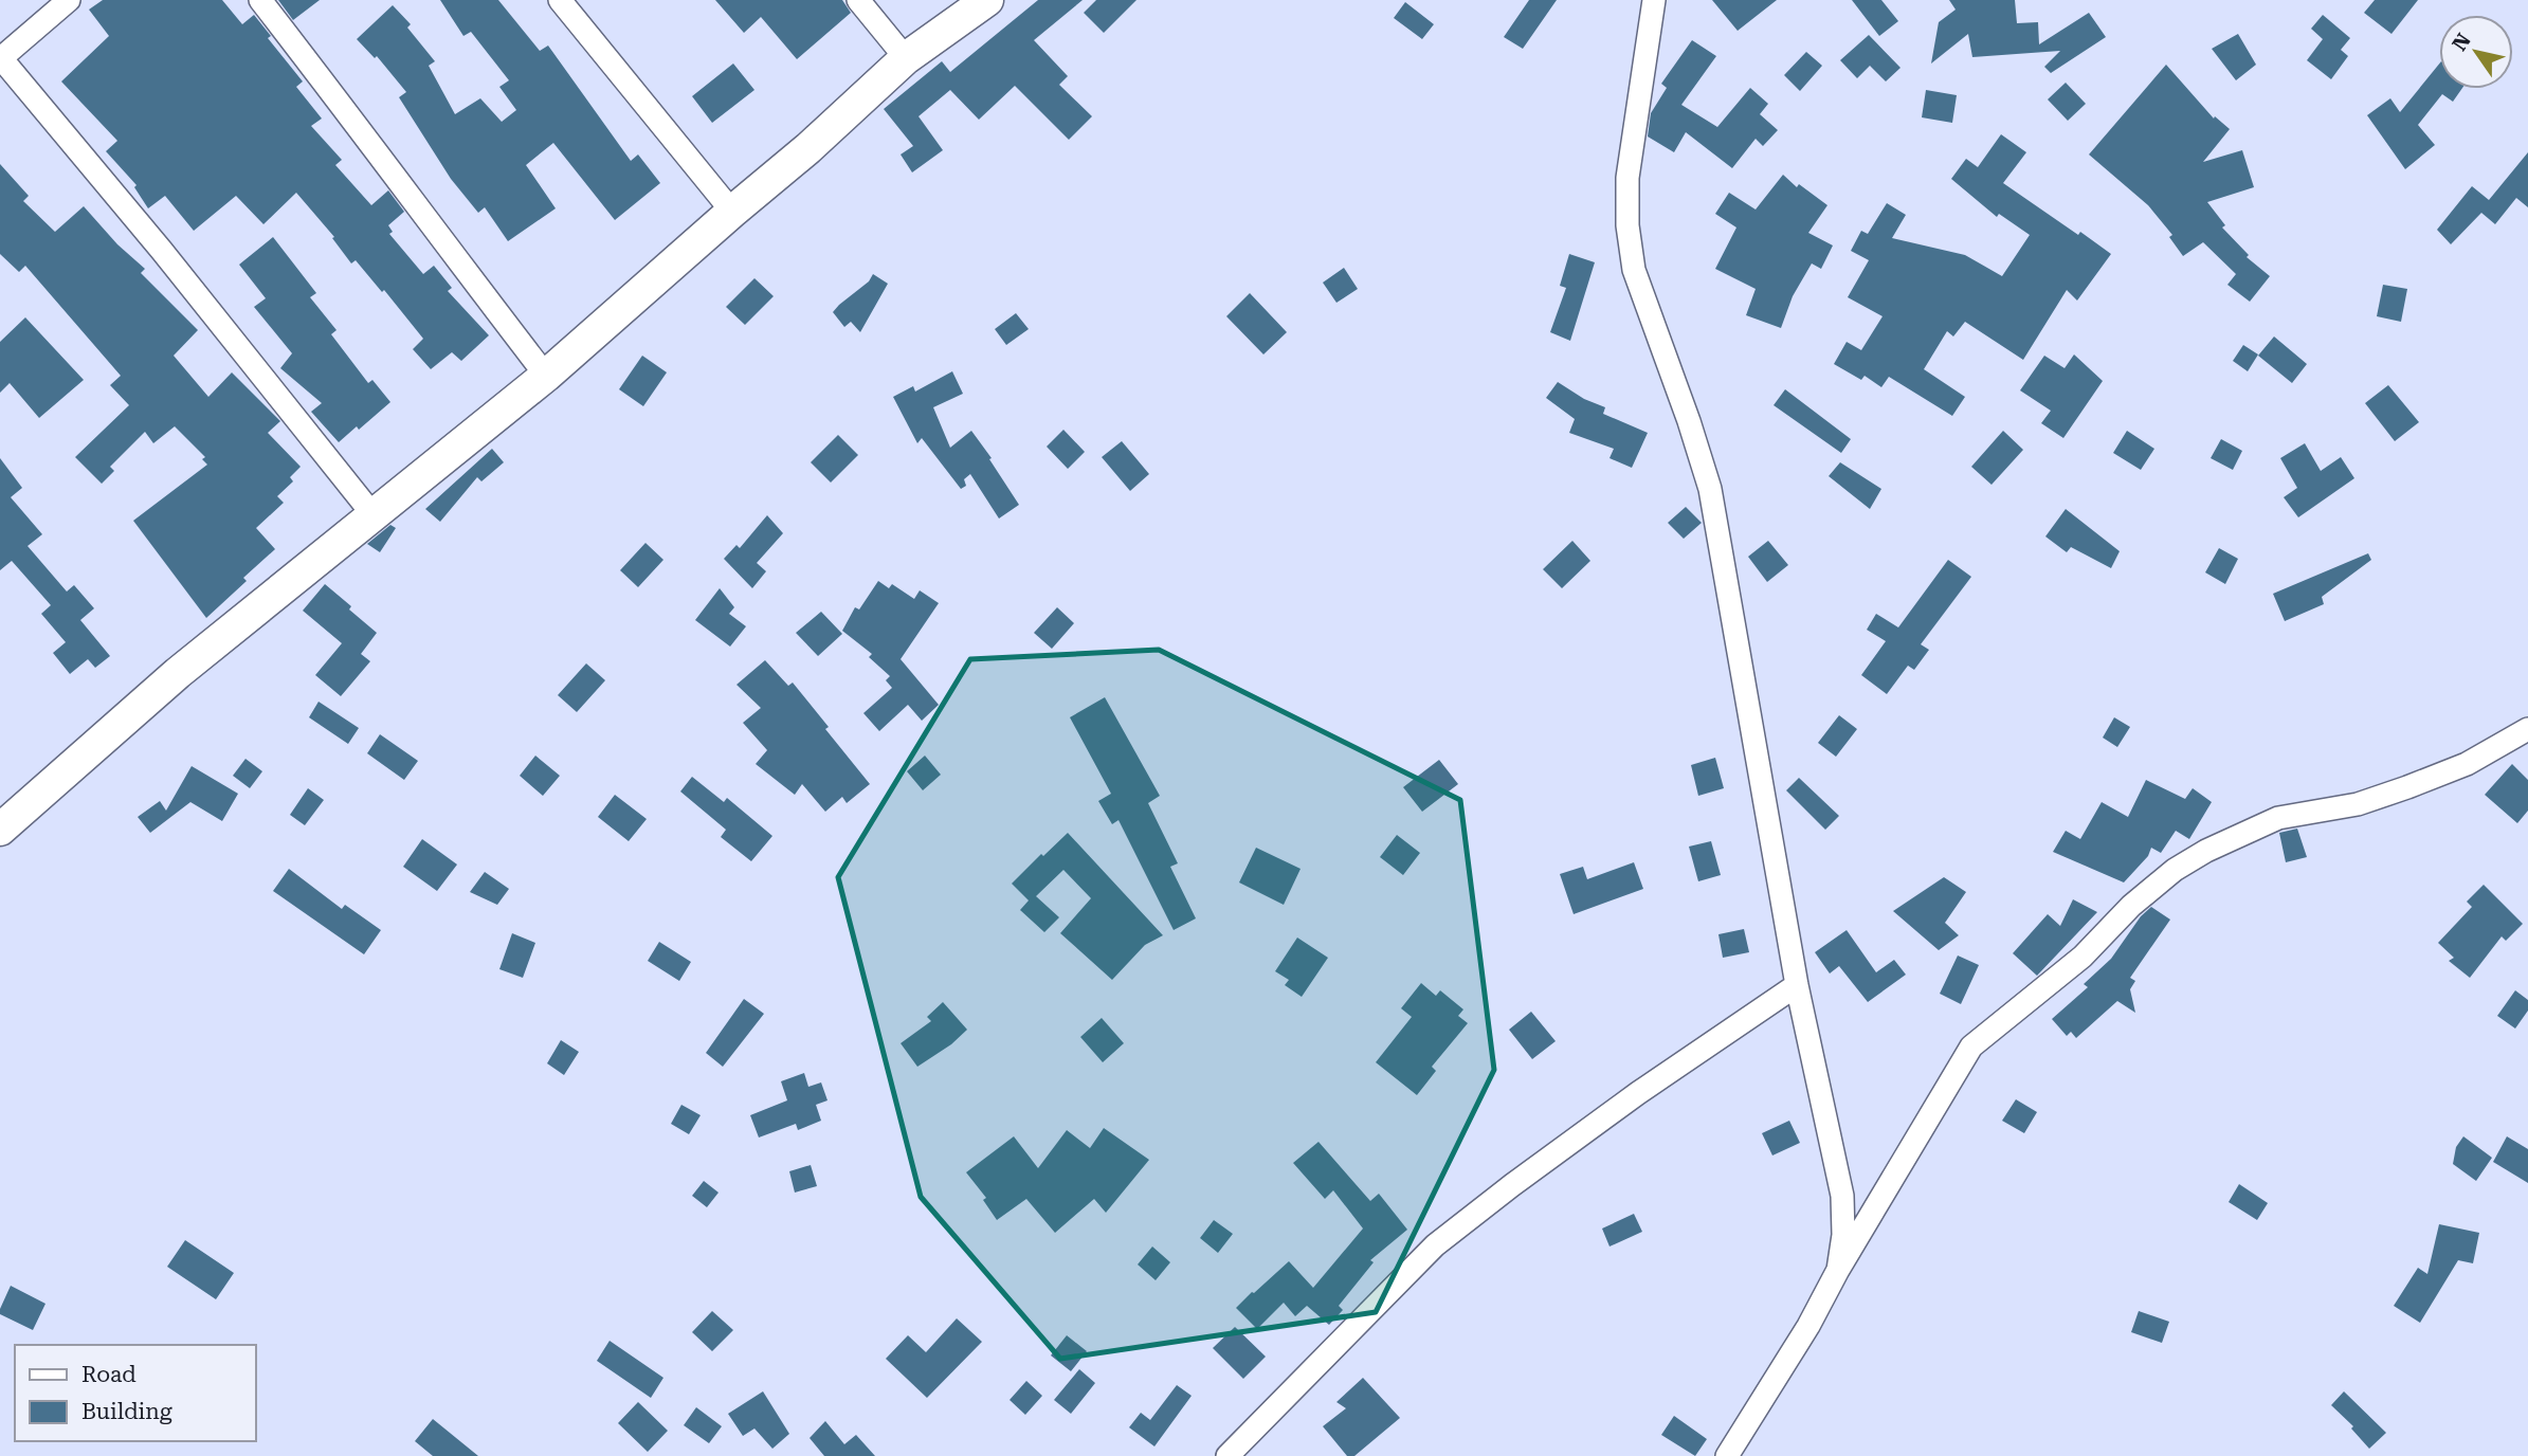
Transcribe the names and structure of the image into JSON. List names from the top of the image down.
{
  "legend": ["Road", "Building"],
  "north": "top left"
}
